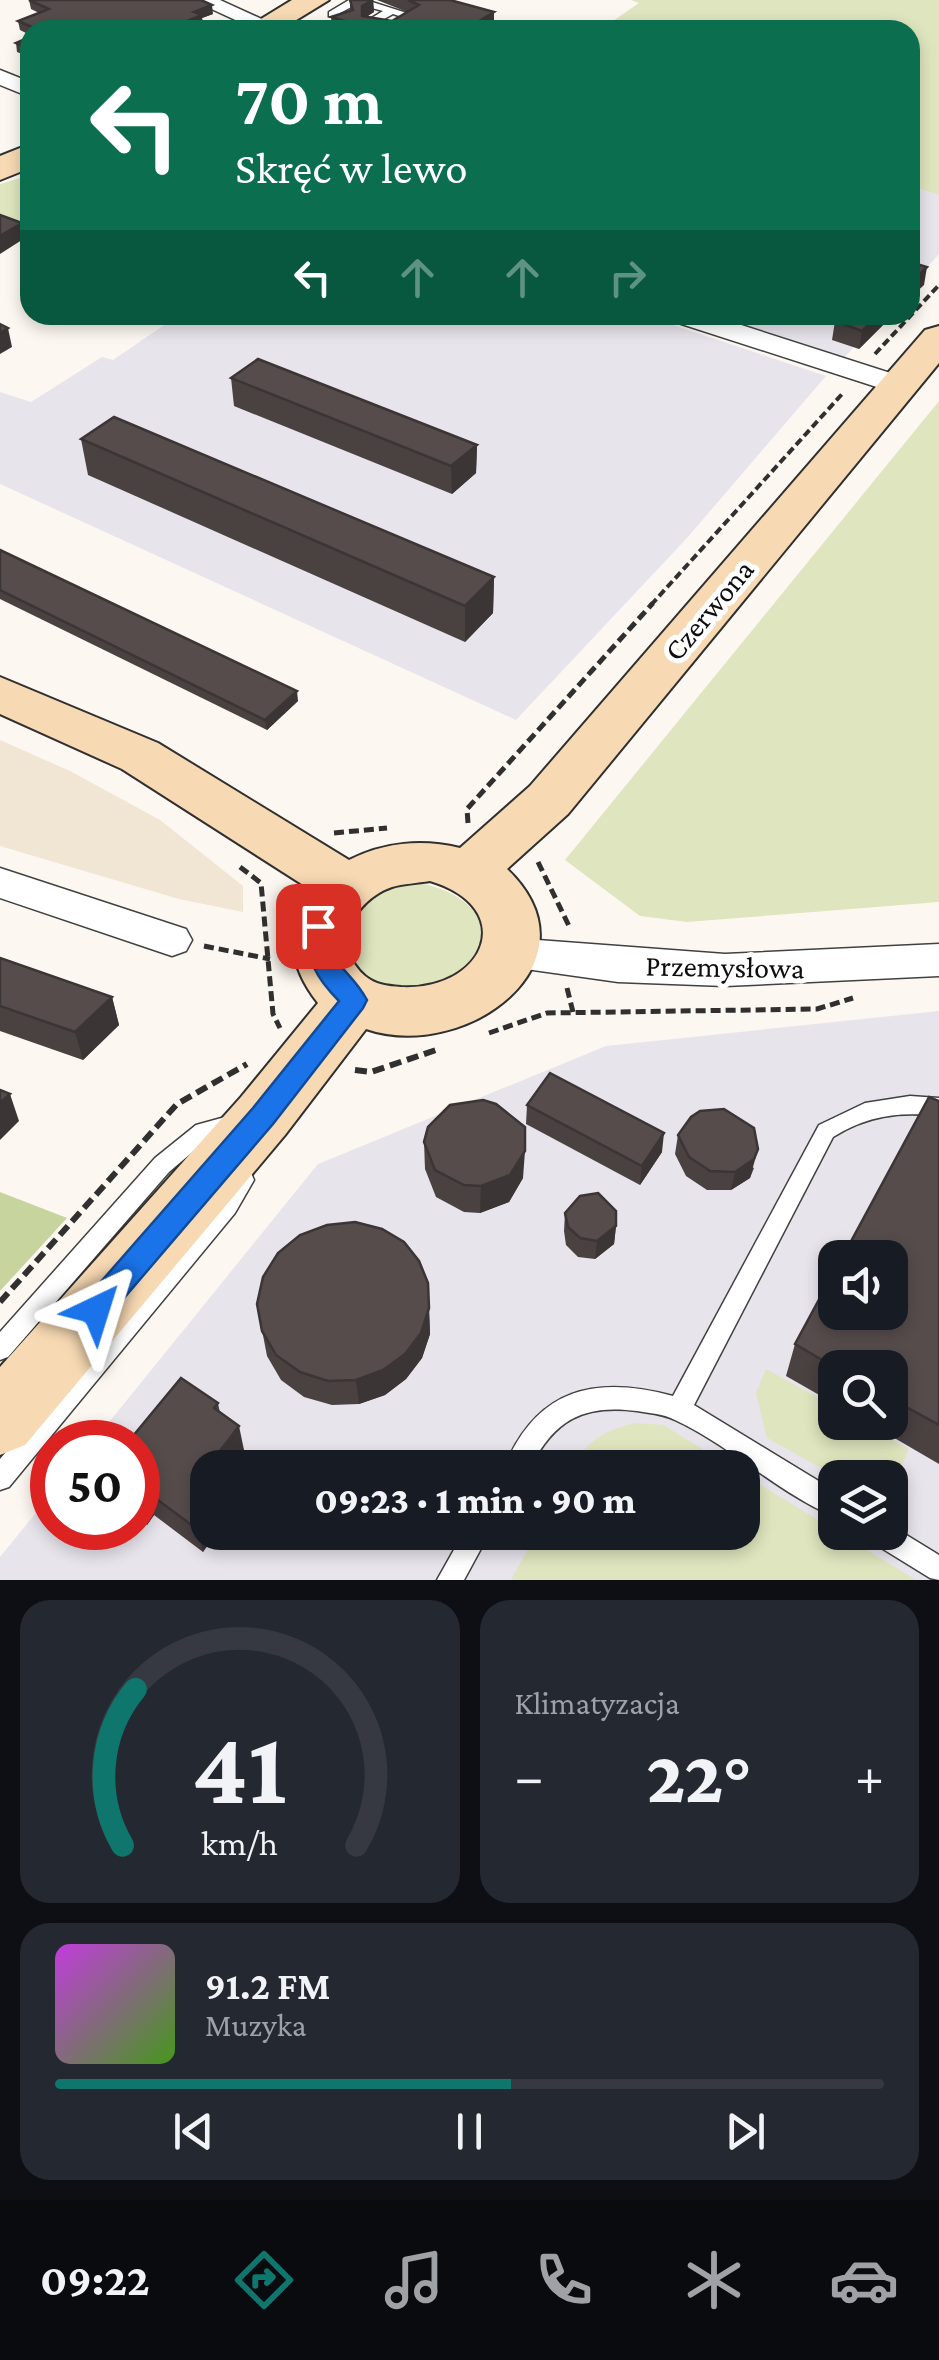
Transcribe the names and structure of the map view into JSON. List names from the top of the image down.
{
  "streets": {
    "main road": ["Czerwona"],
    "street": ["Przemysłowa"]
  },
  "crossings": [
    ["Czerwona", "Przemysłowa"]
  ],
  "page": {
    "turn": ["70 m", "Skręć w lewo"],
    "limit": "50",
    "trip": "09:23 · 1 min · 90 m",
    "tile": "Klimatyzacja",
    "heat": ["−", "22°", "+"],
    "song": ["91.2 FM", "Muzyka"],
    "tabs": "09:22",
    "gauge": ["41", "km/h"]
  }
}
